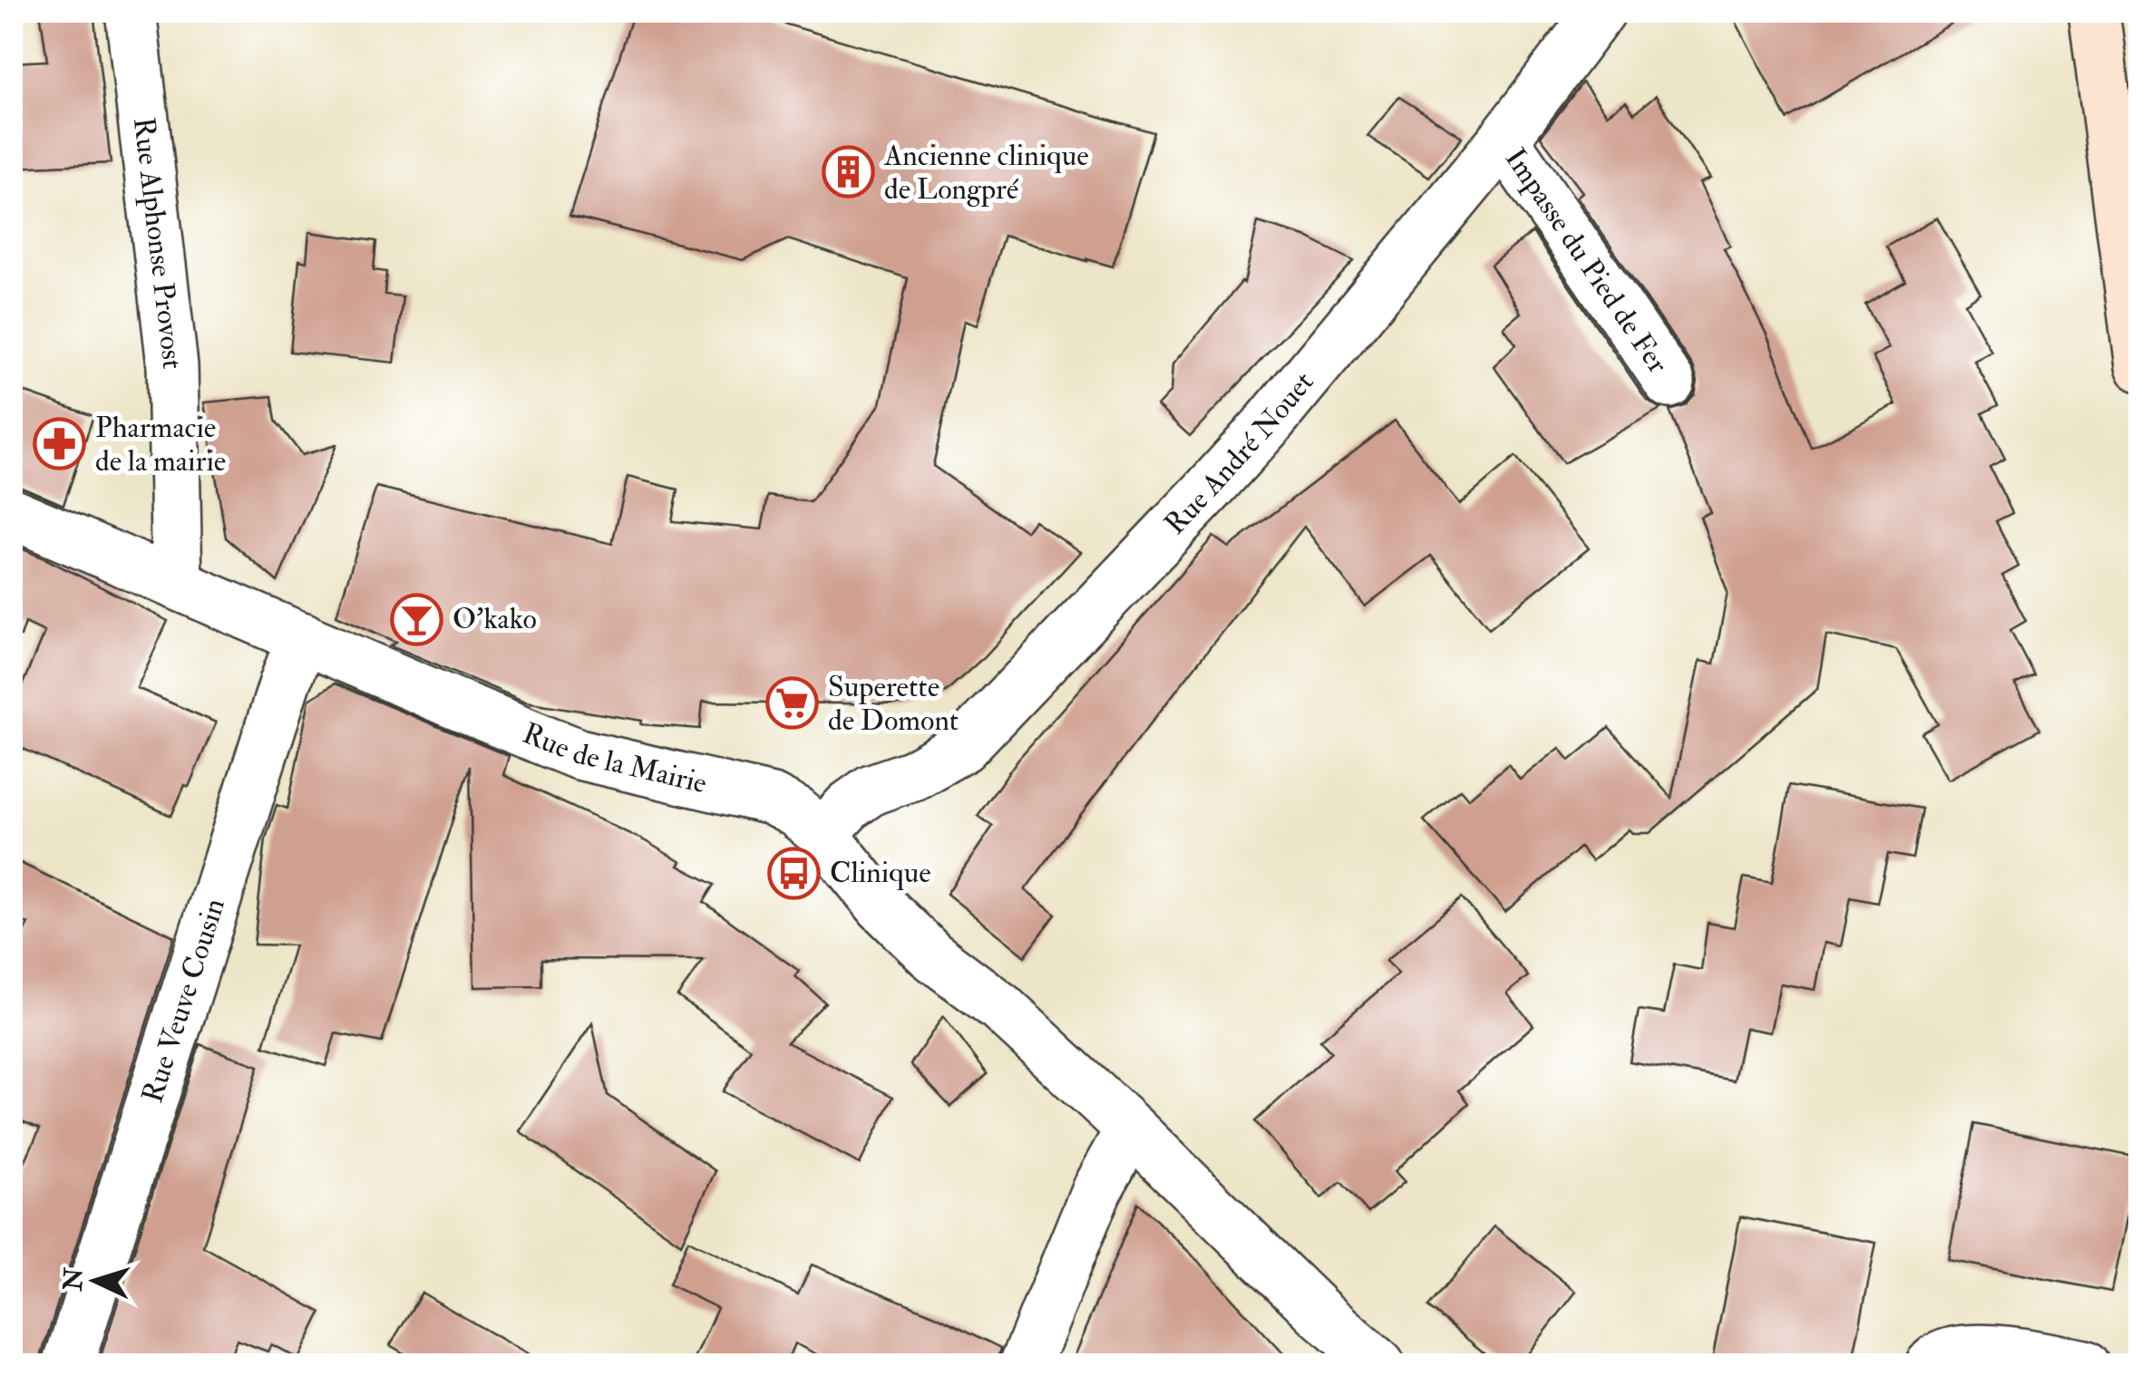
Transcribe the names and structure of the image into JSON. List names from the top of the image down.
{
  "streets": {
    "street": [
      "Rue Alphonse Provost",
      "Impasse du Pied de Fer",
      "Rue André Nouet",
      "Rue de la Mairie",
      "Rue Veuve Cousin"
    ]
  },
  "crossings": [
    ["Rue Alphonse Provost", "Rue de la Mairie"],
    ["Impasse du Pied de Fer", "Rue André Nouet"],
    ["Rue André Nouet", "Rue de la Mairie"],
    ["Rue de la Mairie", "Rue Veuve Cousin"]
  ],
  "places": {
    "building": ["Ancienne clinique de Longpré"],
    "pharmacy": ["Pharmacie de la mairie"],
    "bar": ["O'kako"],
    "supermarket": ["Superette de Domont"],
    "bus stop": ["Clinique"]
  },
  "north": "left"
}
